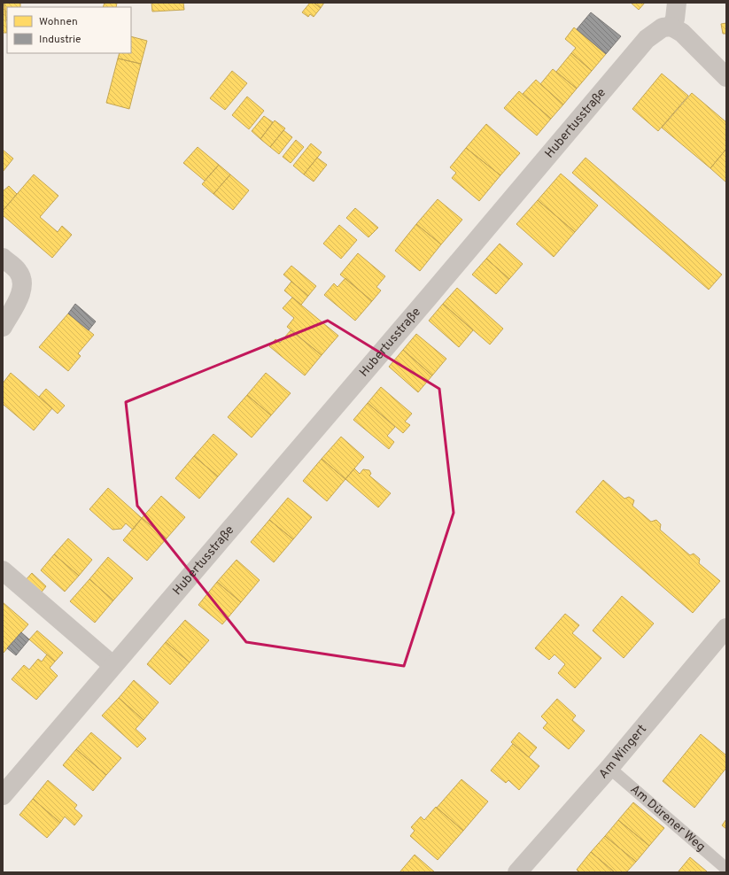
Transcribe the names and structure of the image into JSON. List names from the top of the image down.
{
  "streets": {
    "street": ["Hubertusstraße", "Am Wingert"],
    "lane": ["Am Dürener Weg"]
  },
  "crossings": [
    ["Am Wingert", "Am Dürener Weg"]
  ],
  "legend": ["Wohnen", "Industrie"]
}
